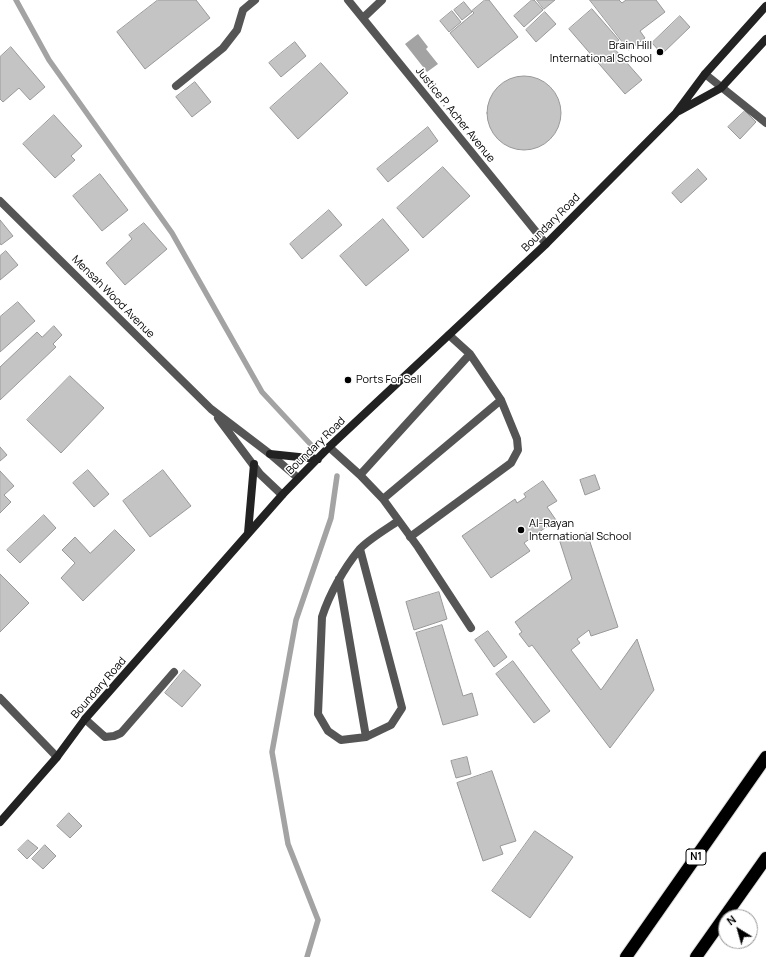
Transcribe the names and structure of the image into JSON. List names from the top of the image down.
{
  "streets": {
    "highway": ["N1"],
    "main road": ["Boundary Road"],
    "street": ["Justice P. Acher Avenue", "Mensah Wood Avenue"]
  },
  "crossings": [
    ["Justice P. Acher Avenue", "Boundary Road"],
    ["Boundary Road", "Mensah Wood Avenue"]
  ],
  "places": ["Brain Hill International School", "Ports For Sell", "Al-Rayan International School"],
  "north": "top left"
}
